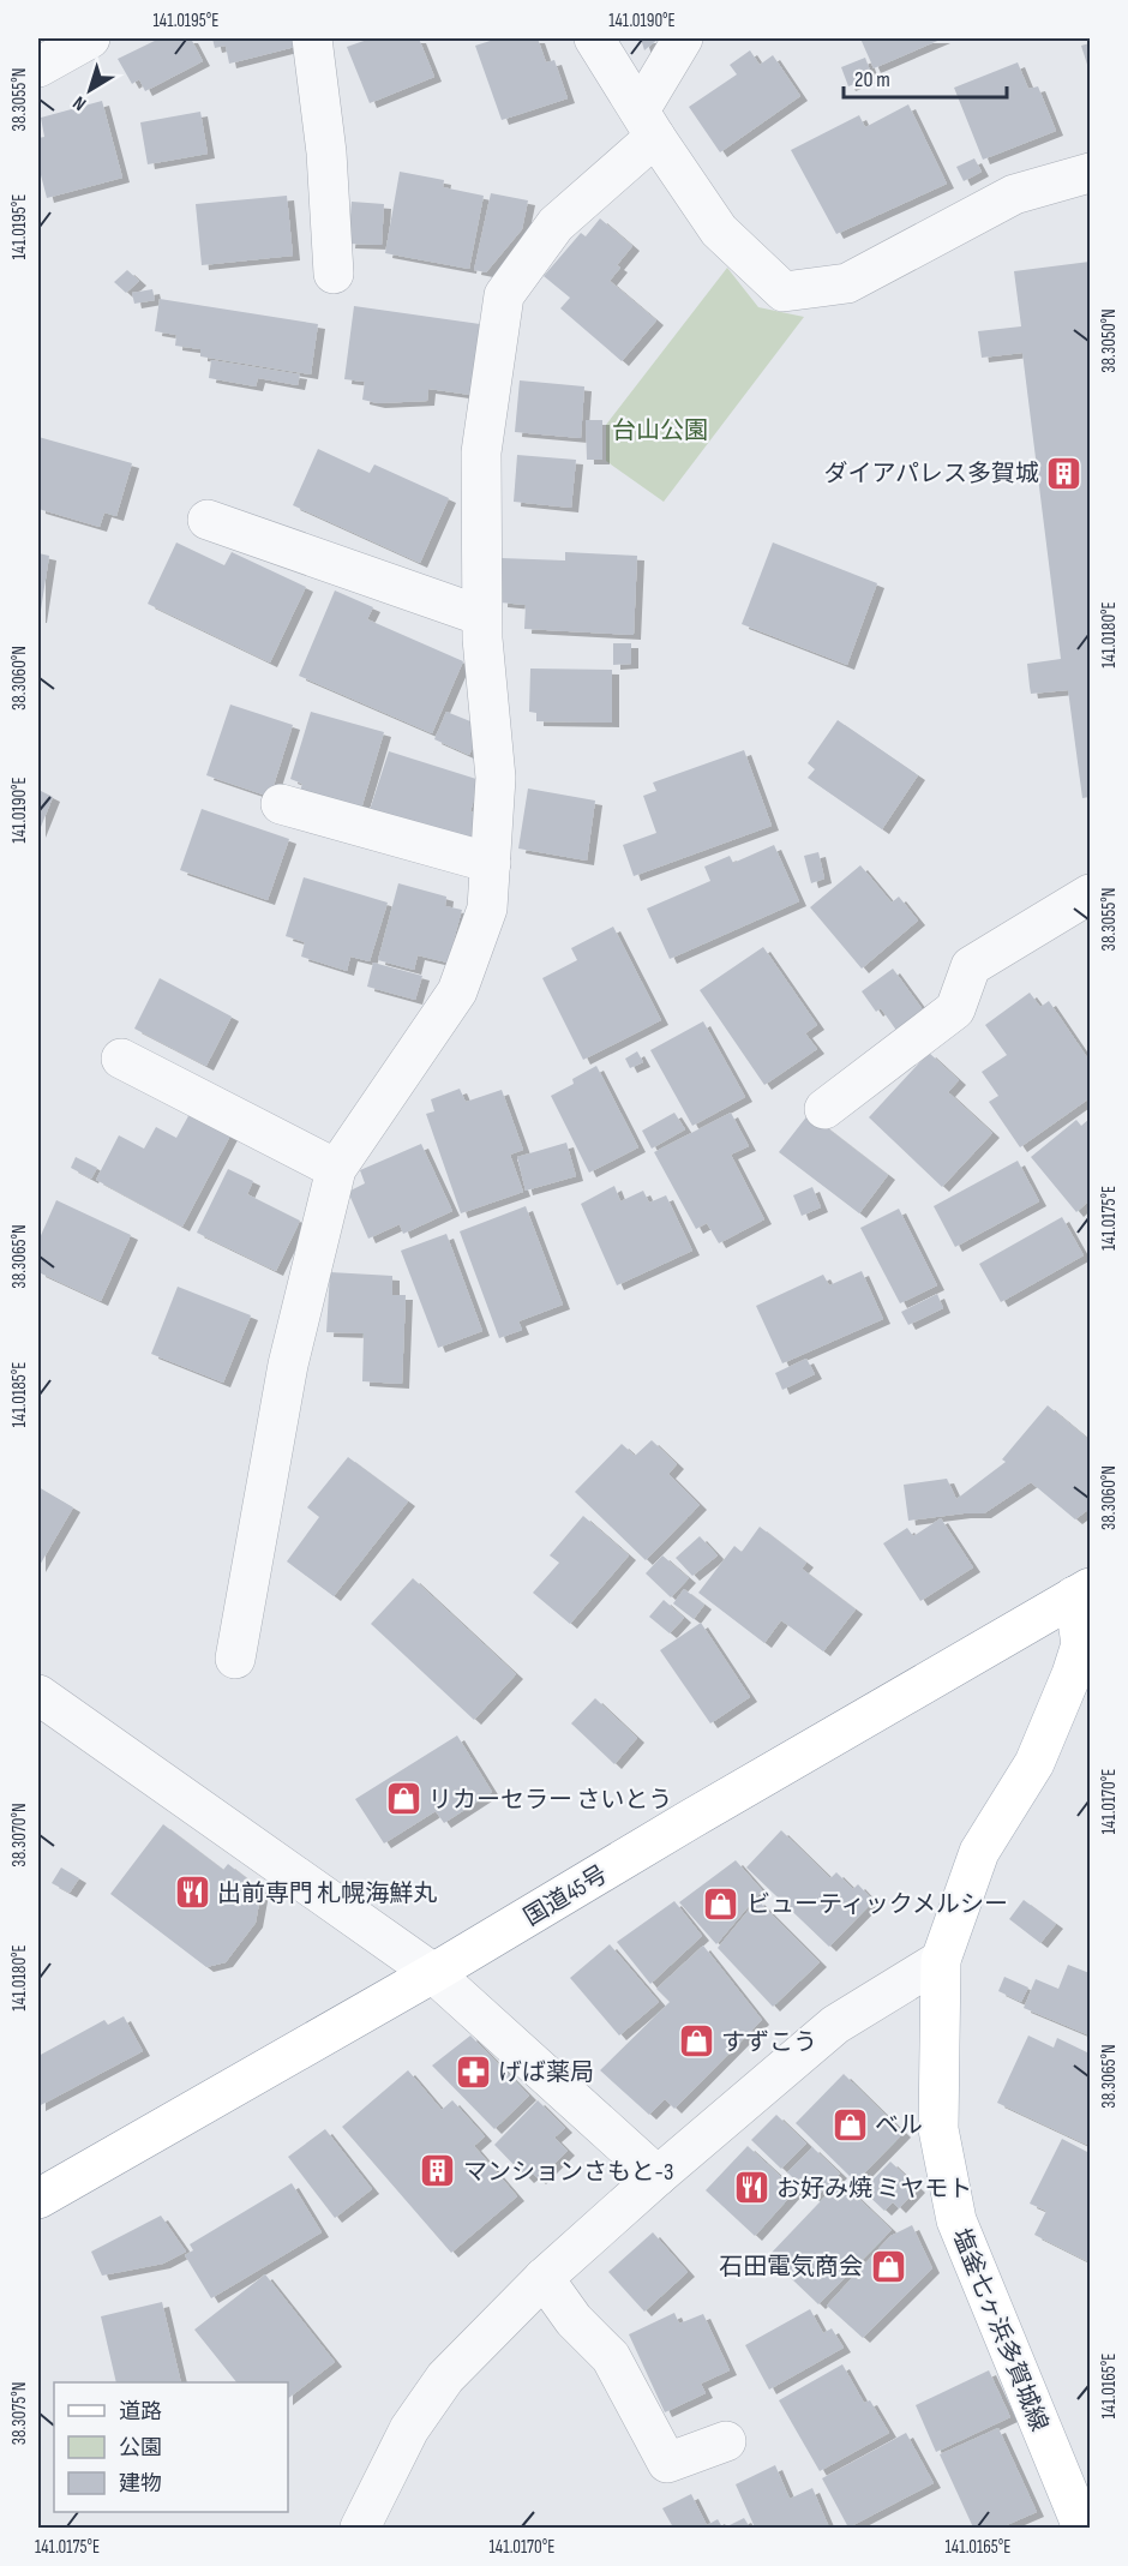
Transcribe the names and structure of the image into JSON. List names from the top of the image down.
{
  "streets": {
    "main road": ["国道45号", "塩釜七ヶ浜多賀城線"]
  },
  "crossings": [
    ["国道45号", "塩釜七ヶ浜多賀城線"]
  ],
  "parks": ["台山公園"],
  "places": {
    "building": ["ダイアパレス多賀城", "マンションさもと-3"],
    "shop": [
      "リカーセラー さいとう",
      "ビューティックメルシー",
      "すずこう",
      "ベル",
      "石田電気商会"
    ],
    "restaurant": ["出前専門 札幌海鮮丸", "お好み焼 ミヤモト"],
    "pharmacy": ["げば薬局"]
  },
  "legend": ["道路", "公園", "建物"],
  "scale_bar": "20 m",
  "north": "bottom left",
  "coordinates": [
    "141.0195°E",
    "141.0190°E",
    "38.3055°N",
    "38.3050°N",
    "141.0180°E",
    "38.3060°N",
    "141.0175°E",
    "38.3065°N",
    "141.0185°E",
    "141.0170°E",
    "38.3070°N",
    "141.0165°E",
    "38.3075°N"
  ]
}
